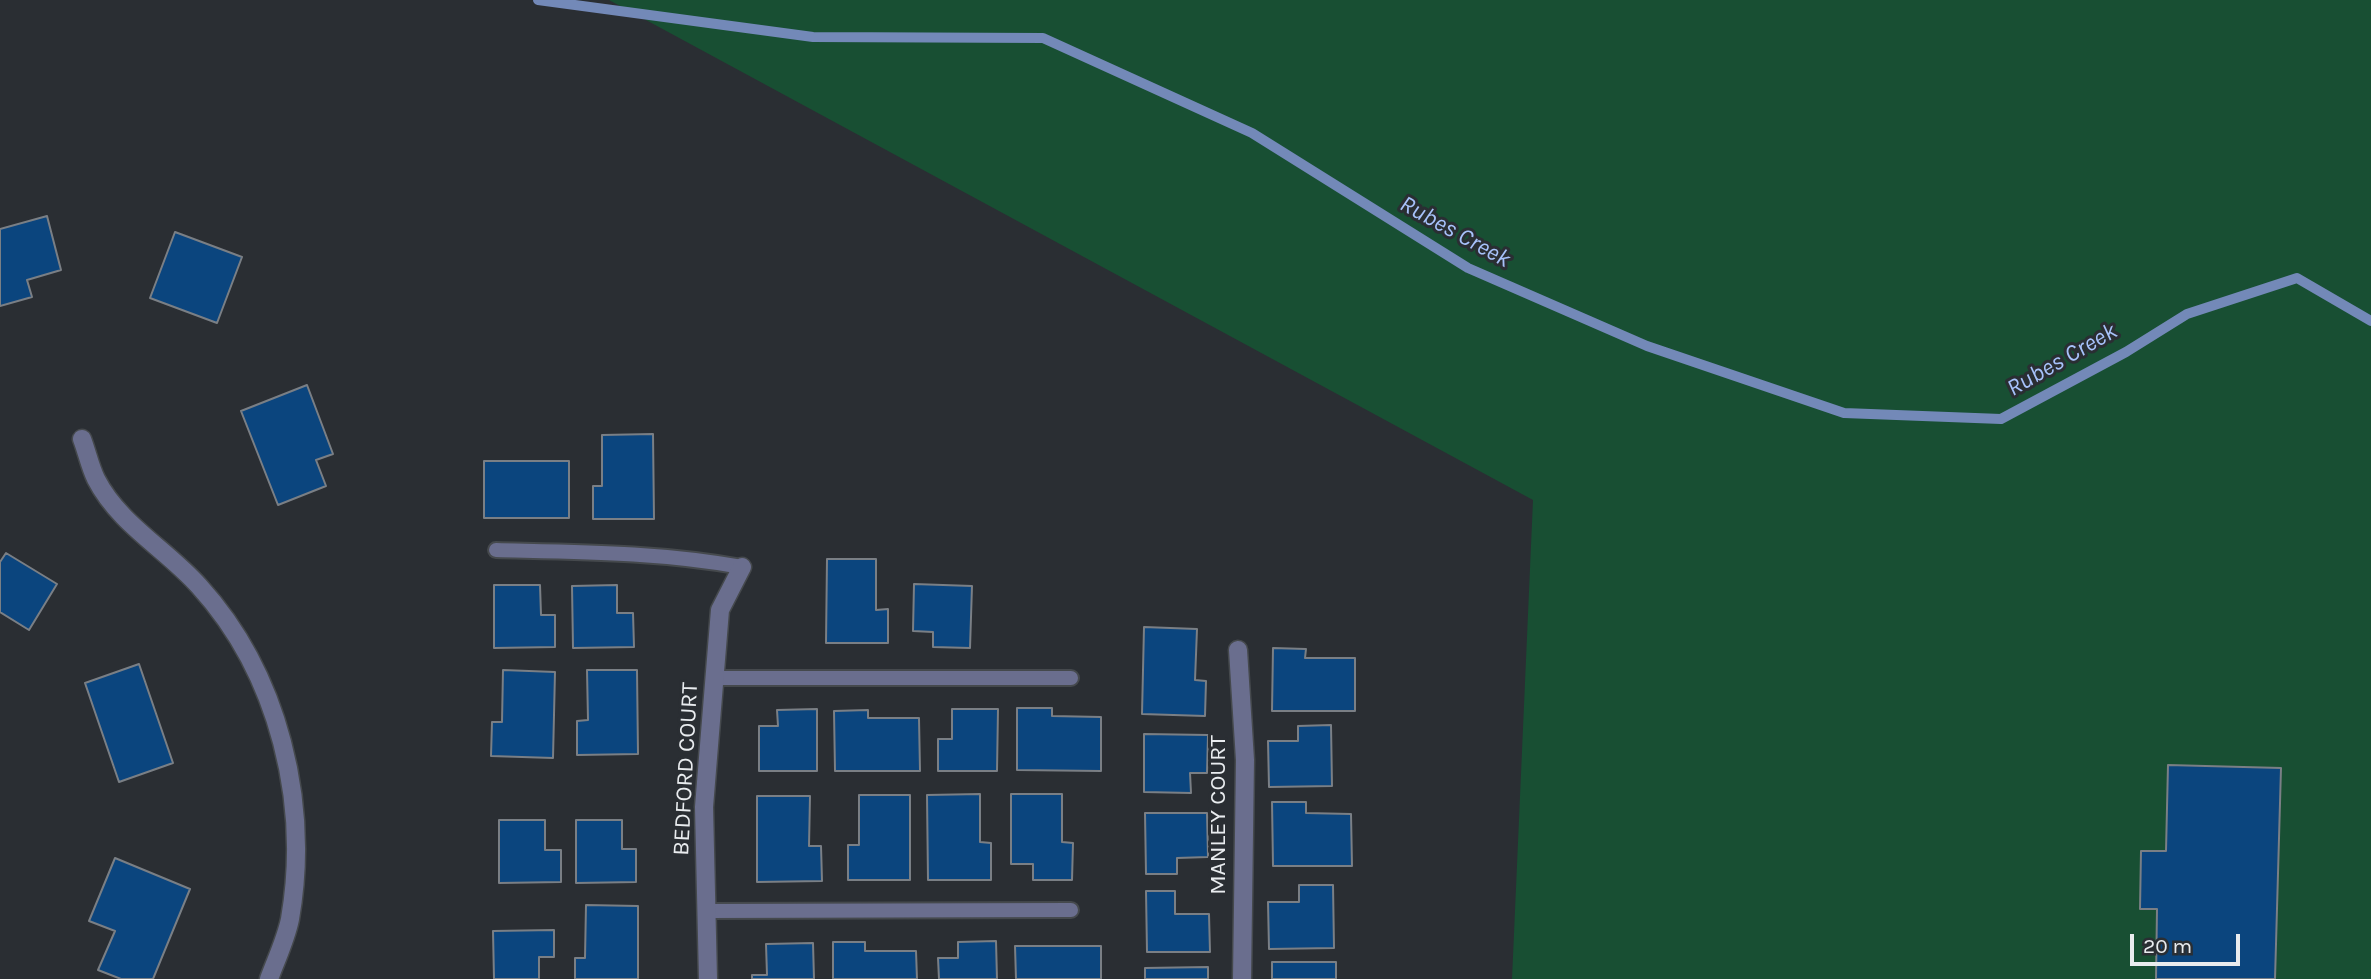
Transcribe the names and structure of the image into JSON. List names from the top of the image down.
{
  "streets": {
    "street": ["BEDFORD COURT", "MANLEY COURT"]
  },
  "water": ["Rubes Creek"],
  "scale_bar": "20 m"
}
